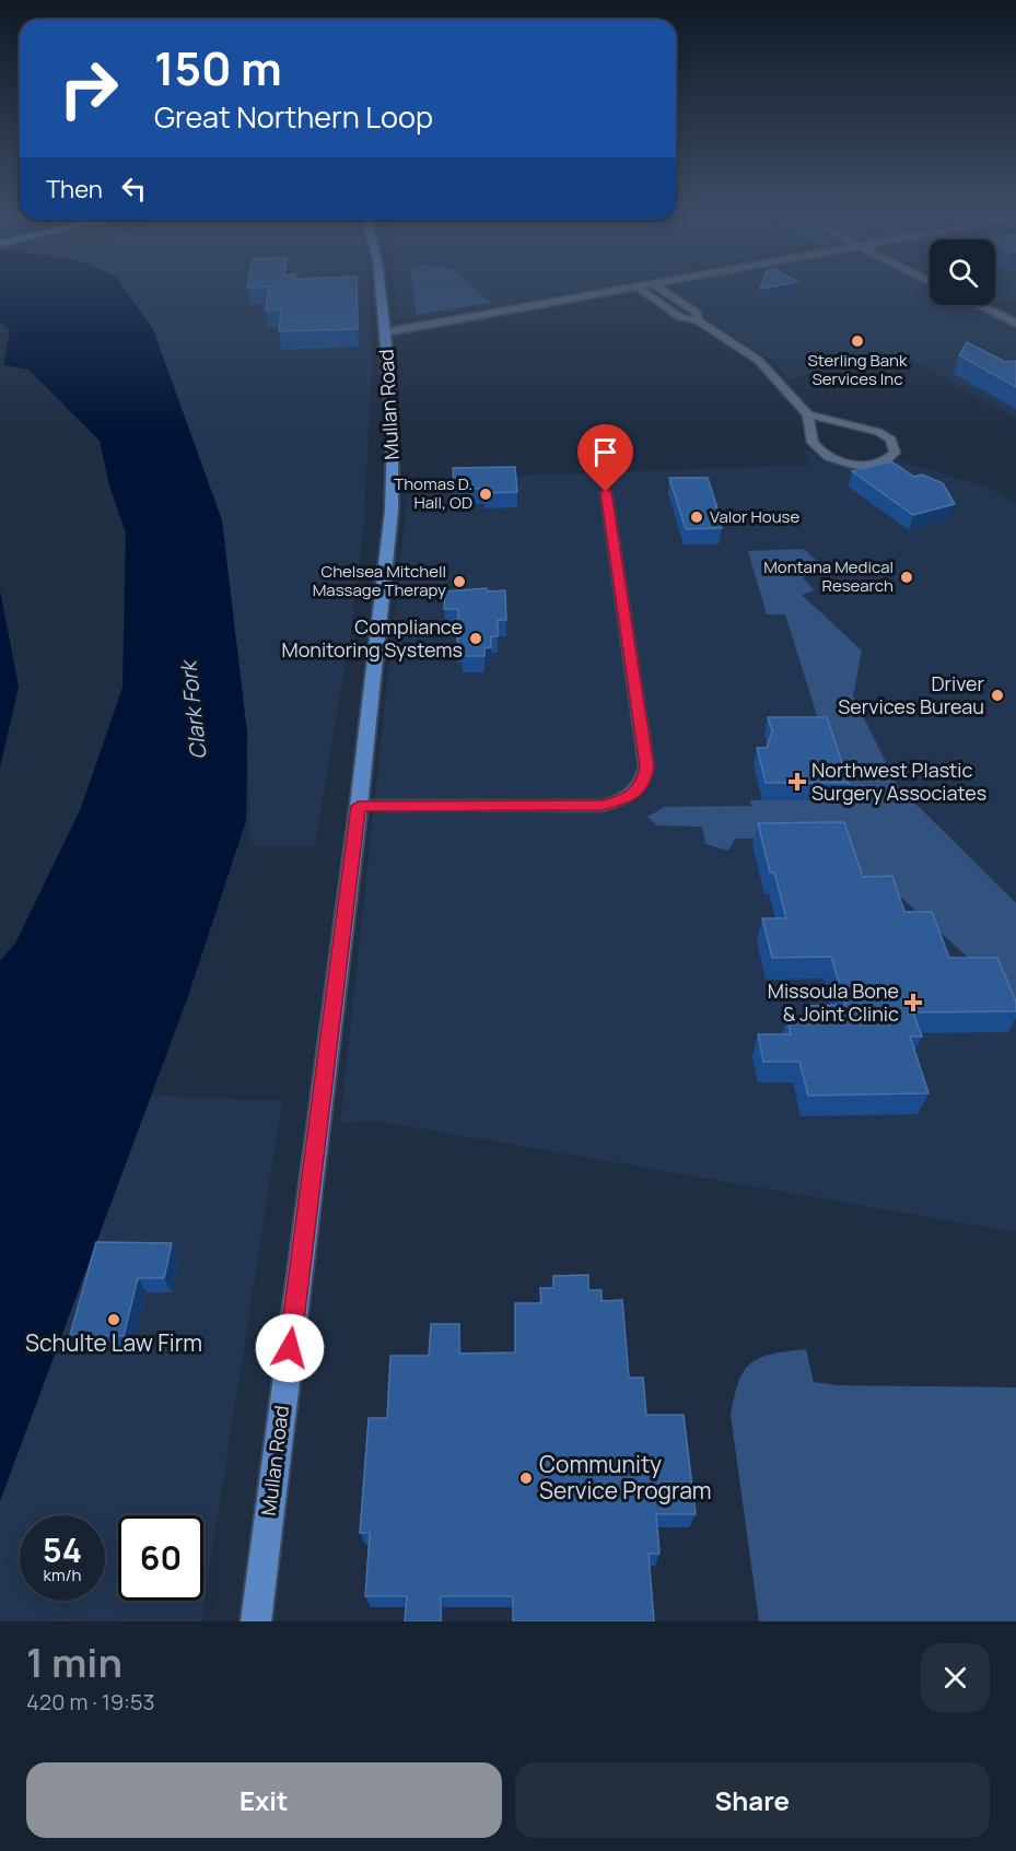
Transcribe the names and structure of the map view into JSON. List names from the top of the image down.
{
  "streets": {
    "main road": ["Mullan Road"]
  },
  "water": ["Clark Fork"],
  "places": {
    "other": [
      "Sterling Bank Services Inc",
      "Thomas D. Hall, OD",
      "Valor House",
      "Montana Medical Research",
      "Chelsea Mitchell Massage Therapy",
      "Compliance Monitoring Systems",
      "Driver Services Bureau",
      "Schulte Law Firm",
      "Community Service Program"
    ],
    "health": ["Northwest Plastic Surgery Associates", "Missoula Bone & Joint Clinic"]
  },
  "page": {
    "turn": ["150 m", "Great Northern Loop"],
    "then": "Then",
    "speed": "54 km/h",
    "limit": "60",
    "heading": ["1 min", "420 m · 19:53"],
    "buttons": ["Exit", "Share"]
  }
}
